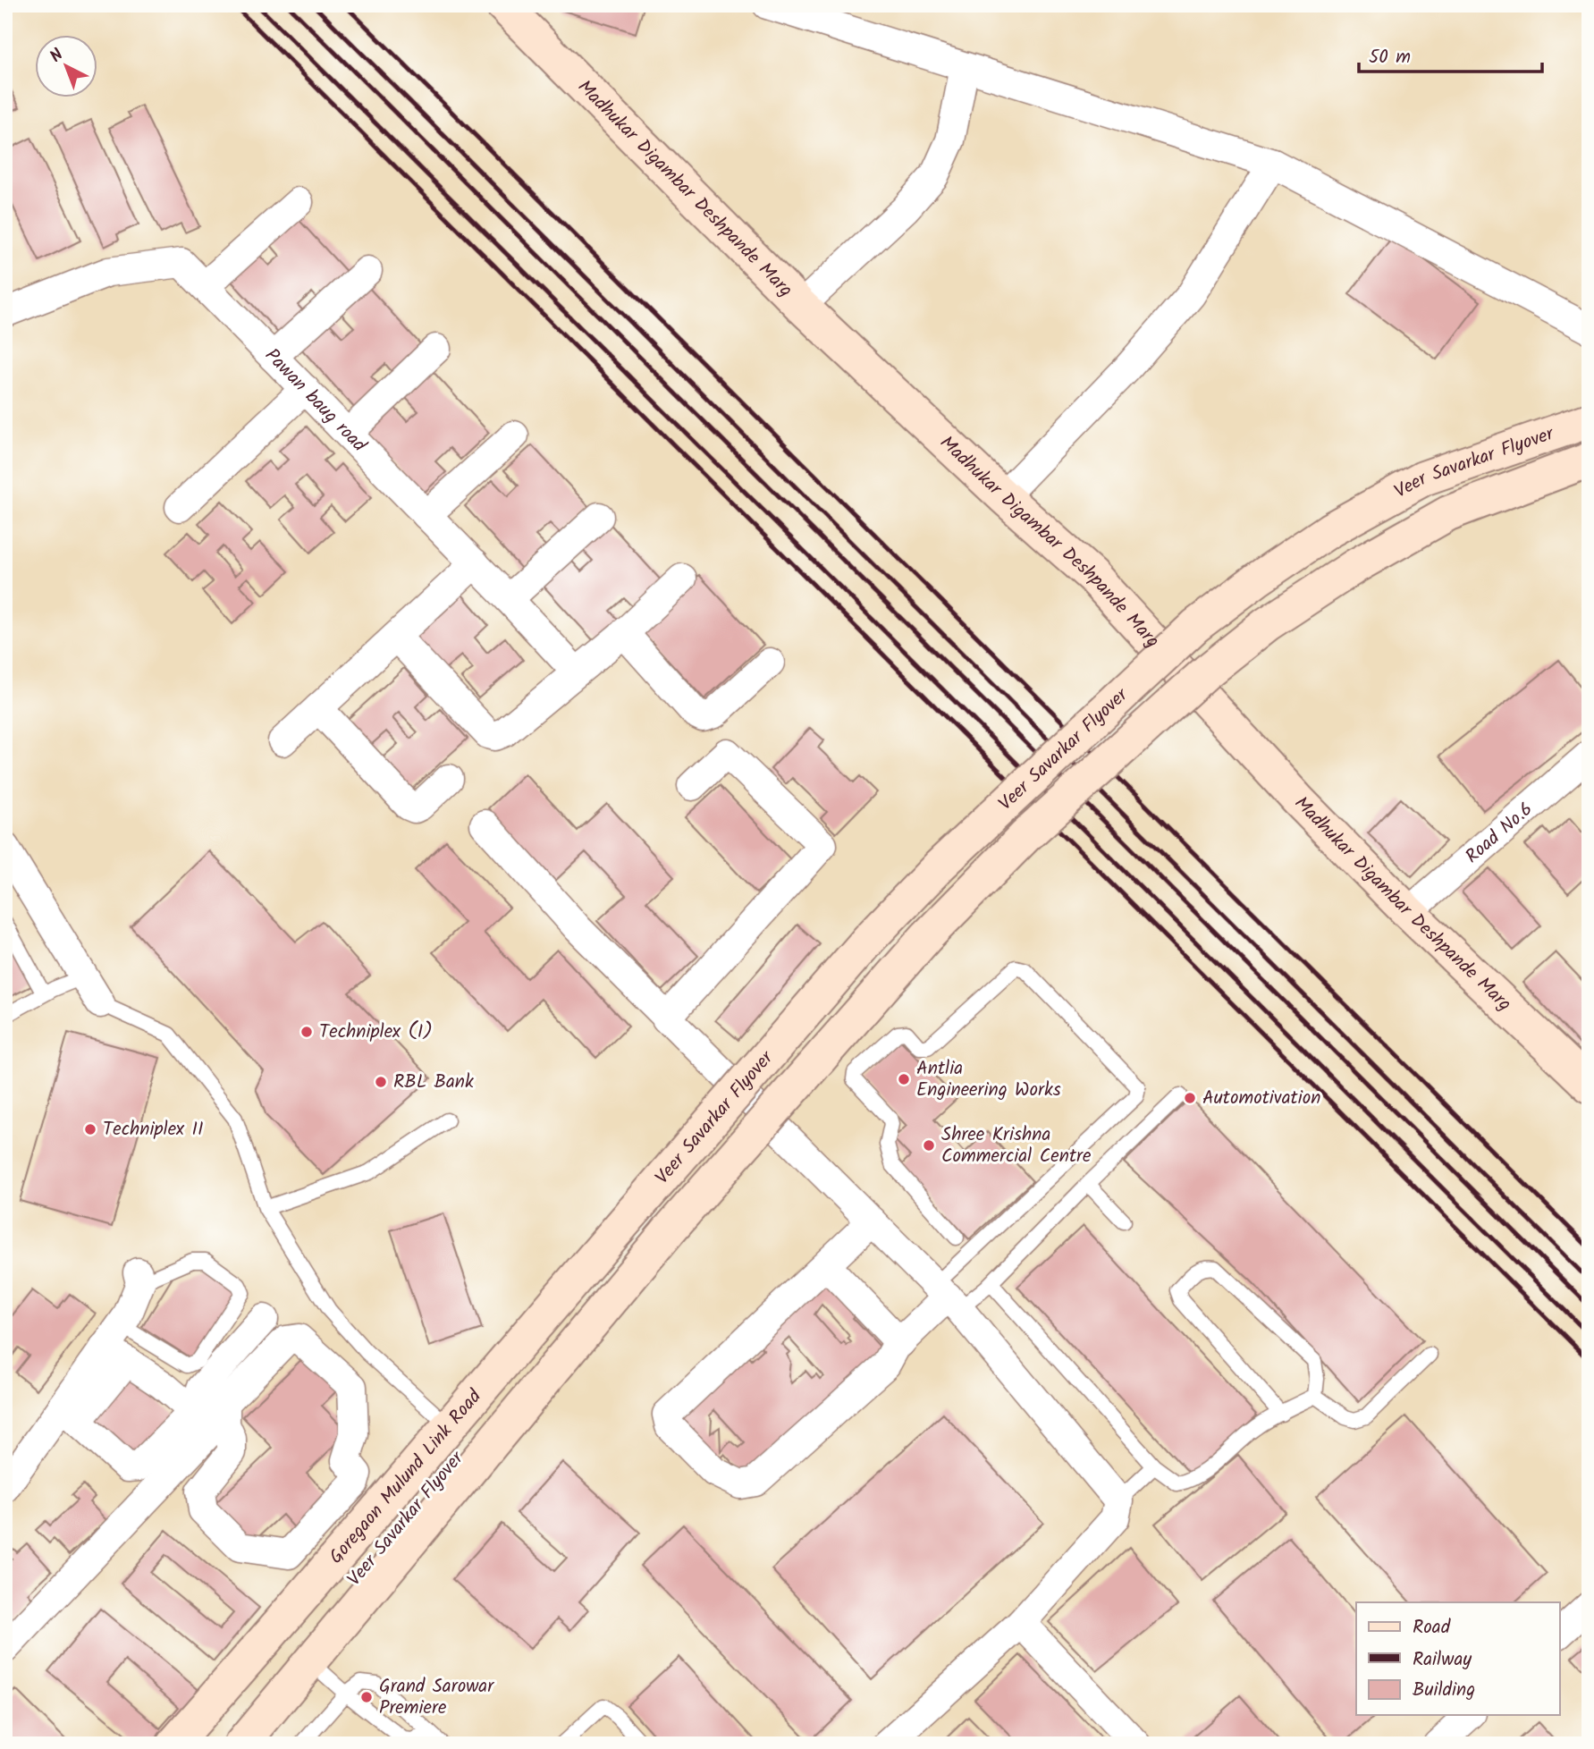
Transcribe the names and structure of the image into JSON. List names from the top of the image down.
{
  "streets": {
    "main road": ["Madhukar Digambar Deshpande Marg", "Veer Savarkar Flyover", "Goregaon Mulund Link Road"],
    "street": ["Pawan baug road", "Road No.6"]
  },
  "crossings": [
    ["Madhukar Digambar Deshpande Marg", "Road No.6"],
    ["Veer Savarkar Flyover", "Goregaon Mulund Link Road"]
  ],
  "places": [
    "Techniplex (I)",
    "Antlia Engineering Works",
    "RBL Bank",
    "Automotivation",
    "Techniplex II",
    "Shree Krishna Commercial Centre",
    "Grand Sarowar Premiere"
  ],
  "legend": ["Road", "Railway", "Building"],
  "scale_bar": "50 m",
  "north": "top left"
}
